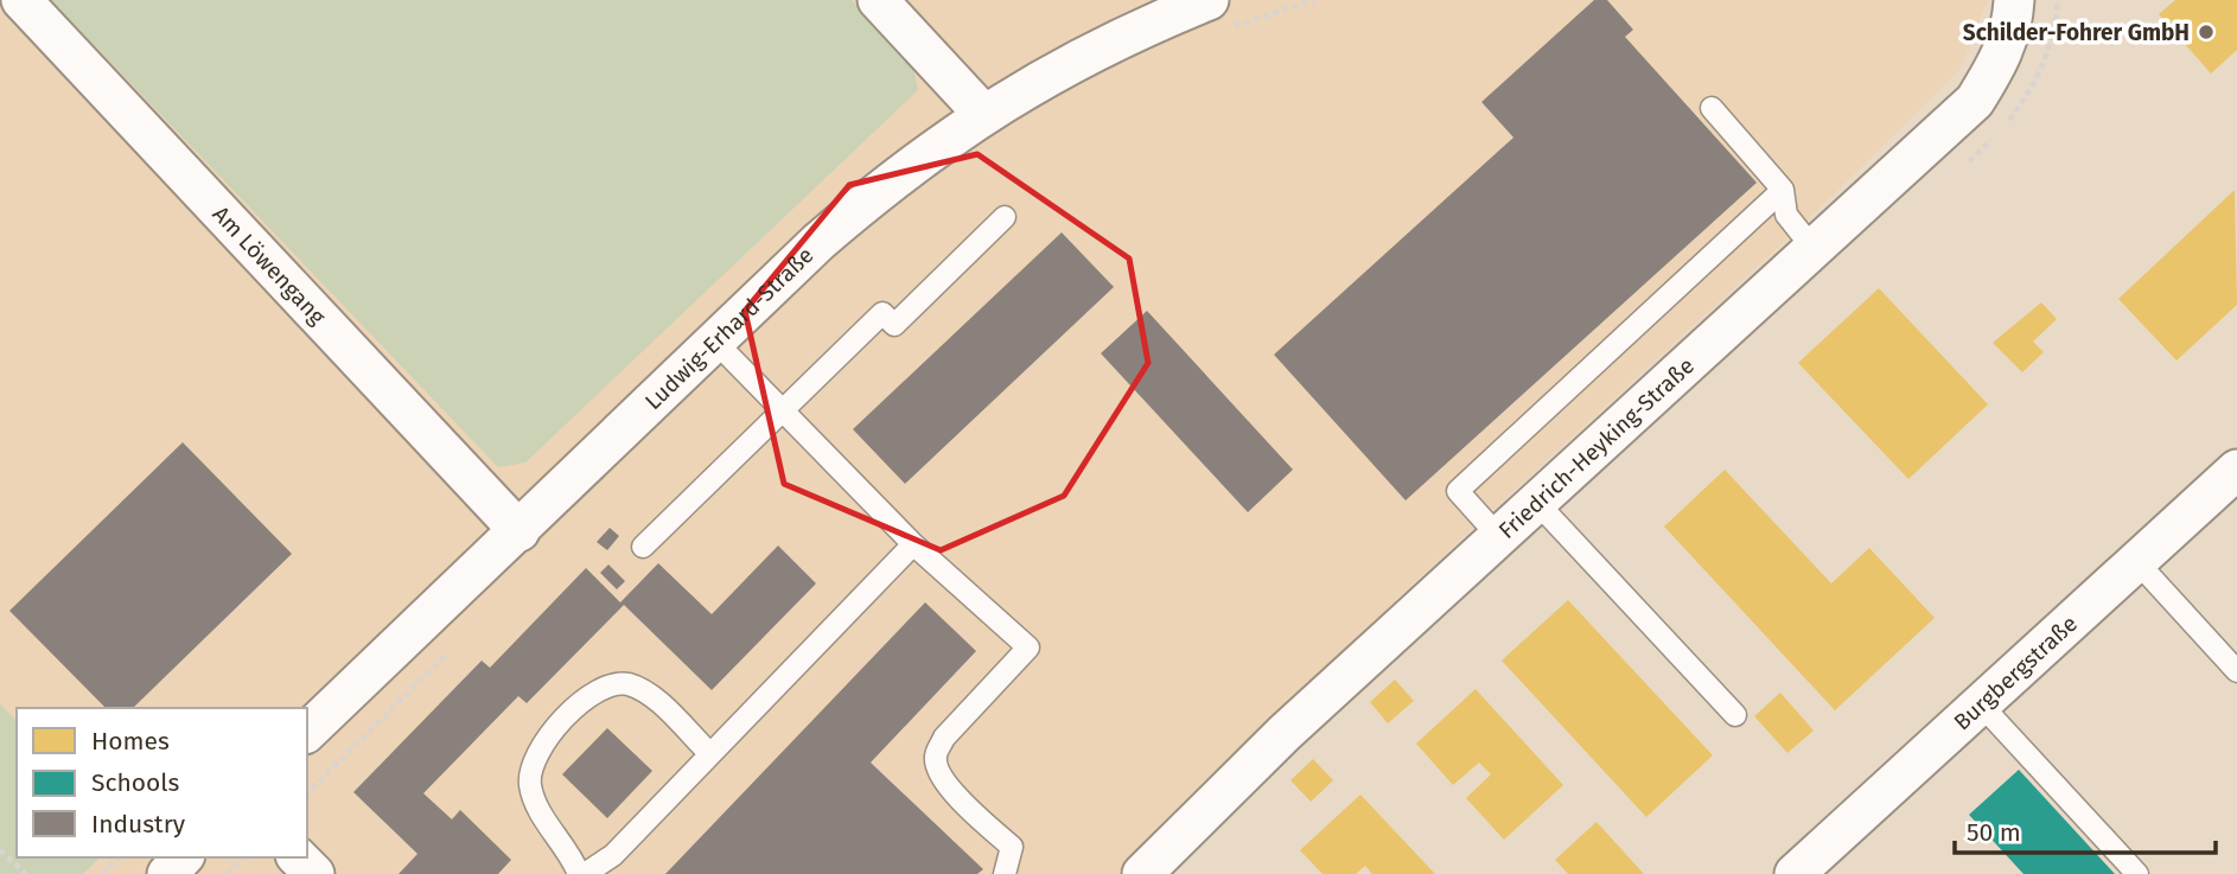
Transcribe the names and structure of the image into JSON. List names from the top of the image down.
{
  "streets": {
    "street": [
      "Am Löwengang",
      "Ludwig-Erhard-Straße",
      "Friedrich-Heyking-Straße",
      "Burgbergstraße"
    ]
  },
  "crossings": [
    ["Am Löwengang", "Ludwig-Erhard-Straße"]
  ],
  "places": ["Schilder-Fohrer GmbH"],
  "legend": ["Homes", "Schools", "Industry"],
  "scale_bar": "50 m"
}
